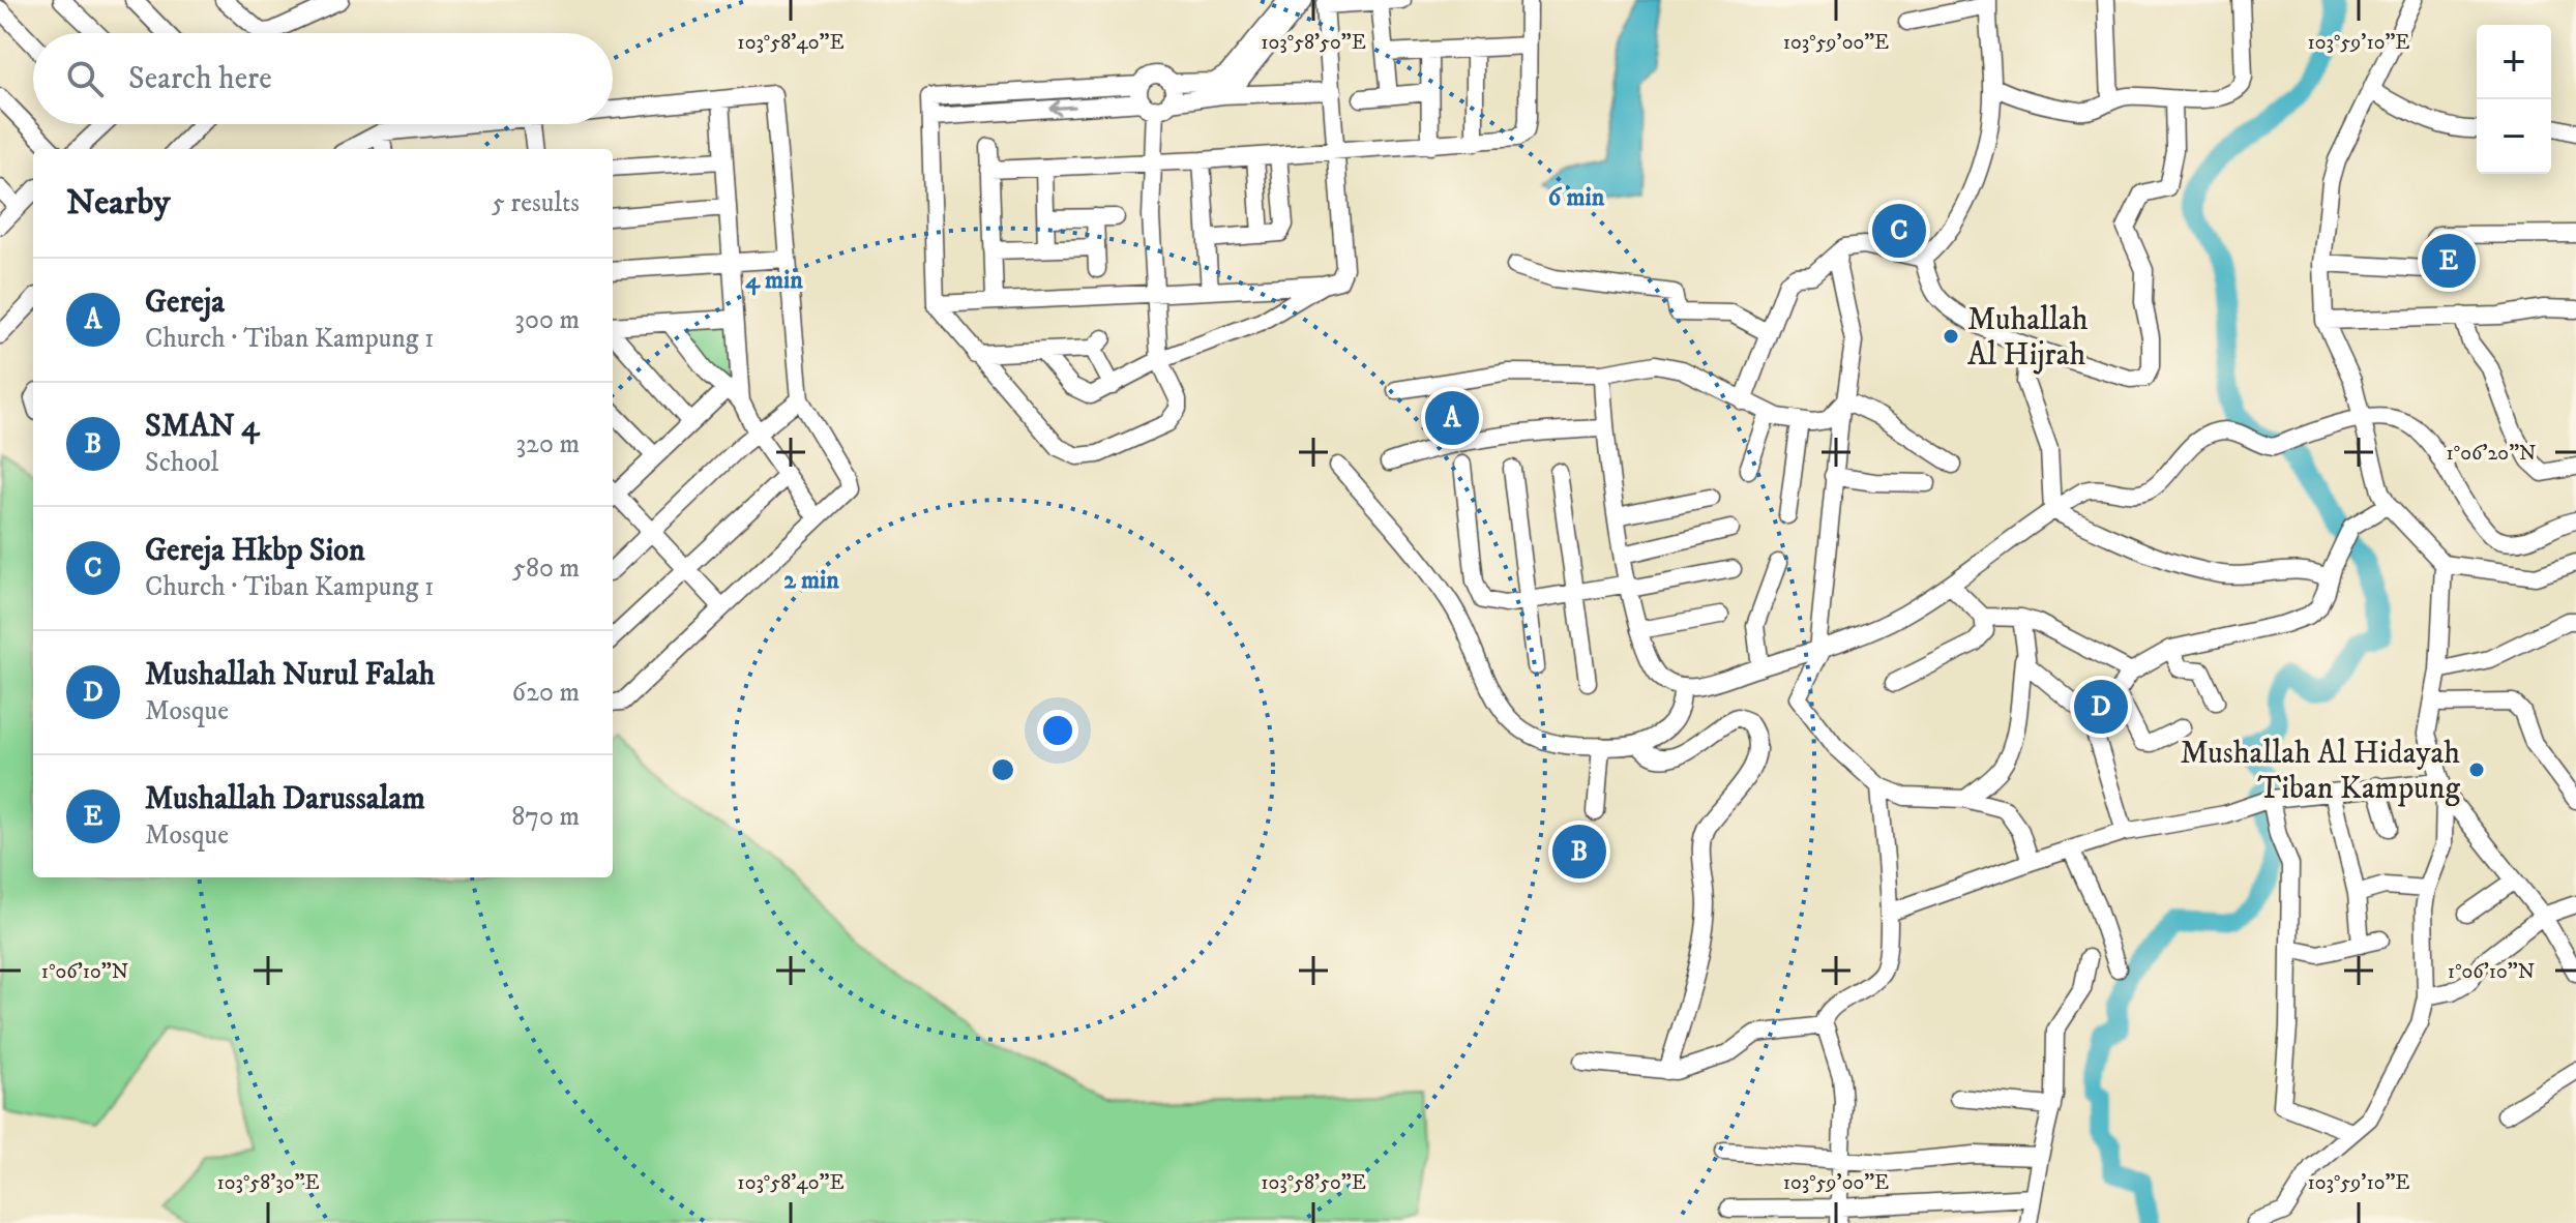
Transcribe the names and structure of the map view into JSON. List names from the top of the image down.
{
  "places": ["Muhallah Al Hijrah", "Mushallah Al Hidayah Tiban Kampung"],
  "page": {
    "map_buttons": ["+", "−"],
    "search": "Search here",
    "heading": ["Nearby", "5 results"],
    "pins": [
      "C",
      "E",
      "A",
      "D",
      "B"
    ],
    "list": [
      {
        "mark": "A",
        "name": "Gereja",
        "note": "Church · Tiban Kampung 1",
        "value": "300 m"
      },
      {
        "mark": "B",
        "name": "SMAN 4",
        "note": "School",
        "value": "320 m"
      },
      {
        "mark": "C",
        "name": "Gereja Hkbp Sion",
        "note": "Church · Tiban Kampung 1",
        "value": "580 m"
      },
      {
        "mark": "D",
        "name": "Mushallah Nurul Falah",
        "note": "Mosque",
        "value": "620 m"
      },
      {
        "mark": "E",
        "name": "Mushallah Darussalam",
        "note": "Mosque",
        "value": "870 m"
      }
    ]
  },
  "coordinates": [
    "103°58'40\"E",
    "103°58'50\"E",
    "103°59'00\"E",
    "103°59'10\"E",
    "1°06'20\"N",
    "1°06'10\"N",
    "103°58'30\"E"
  ],
  "rings": ["6 min", "4 min", "2 min"]
}
